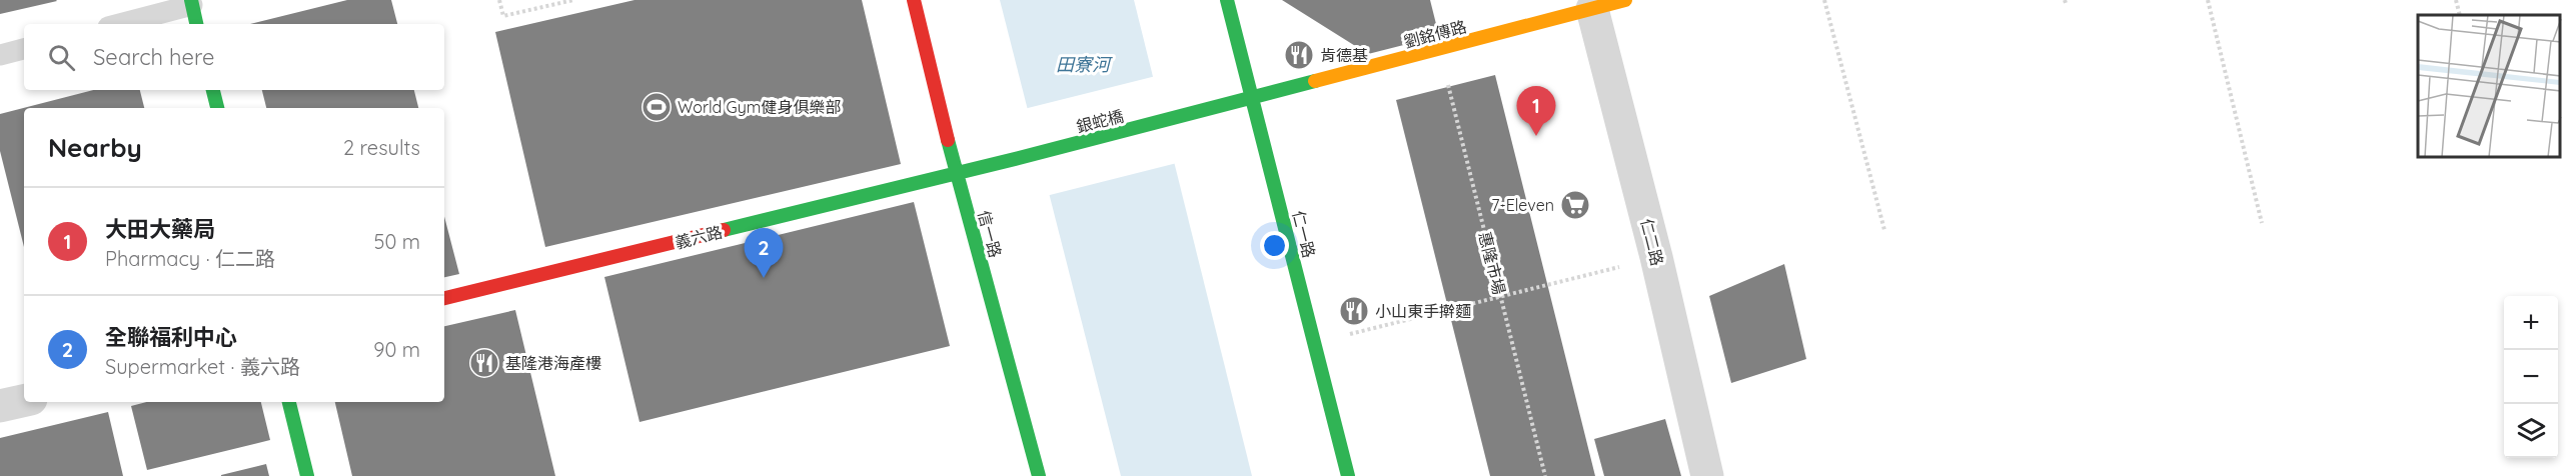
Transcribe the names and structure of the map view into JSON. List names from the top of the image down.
{
  "streets": {
    "street": [
      "劉銘傳路",
      "銀蛇橋",
      "信一路",
      "仁一路",
      "義六路",
      "仁二路"
    ],
    "path": ["惠隆市場"]
  },
  "crossings": [
    ["劉銘傳路", "銀蛇橋"],
    ["劉銘傳路", "仁一路"],
    ["劉銘傳路", "仁二路"],
    ["劉銘傳路", "惠隆市場"],
    ["銀蛇橋", "信一路"],
    ["銀蛇橋", "仁一路"],
    ["銀蛇橋", "義六路"],
    ["信一路", "義六路"]
  ],
  "water": ["田寮河"],
  "places": {
    "restaurant": ["肯德基", "小山東手擀麵", "基隆港海產樓"],
    "sports": ["World Gym健身俱樂部"],
    "supermarket": ["7-Eleven"]
  },
  "page": {
    "search": "Search here",
    "pins": ["1", "2"],
    "heading": ["Nearby", "2 results"],
    "list": [
      {
        "mark": "1",
        "name": "大田大藥局",
        "note": "Pharmacy · 仁二路",
        "value": "50 m"
      },
      {
        "mark": "2",
        "name": "全聯福利中心",
        "note": "Supermarket · 義六路",
        "value": "90 m"
      }
    ],
    "map_buttons": ["+", "−"]
  }
}
